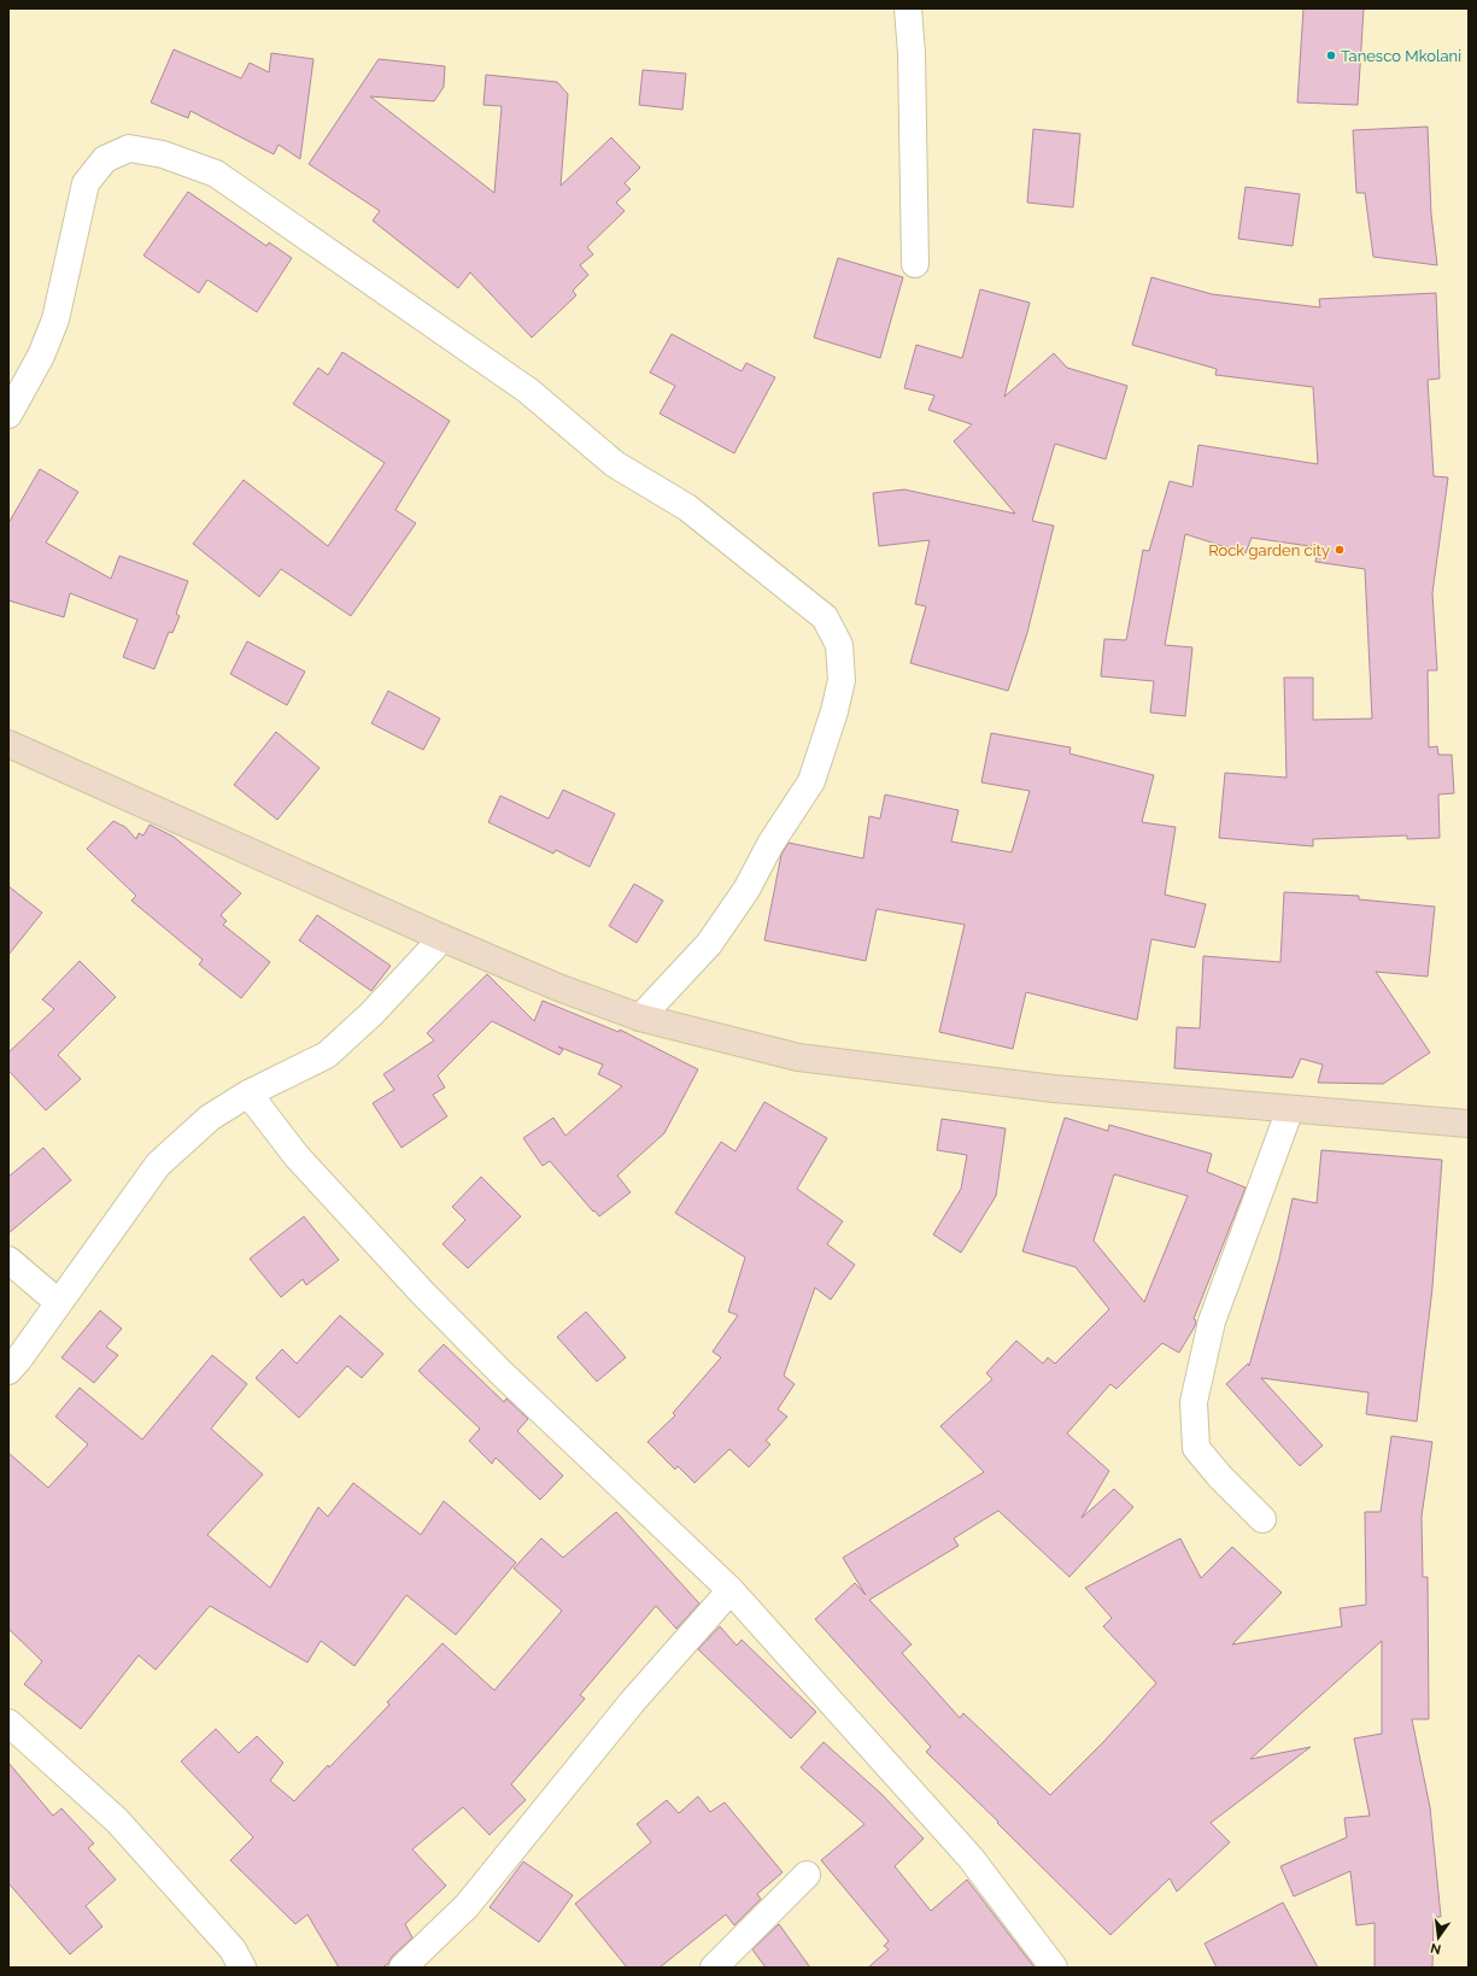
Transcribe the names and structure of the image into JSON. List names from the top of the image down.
{
  "places": ["Tanesco Mkolani", "Rock garden city"],
  "north": "bottom"
}
